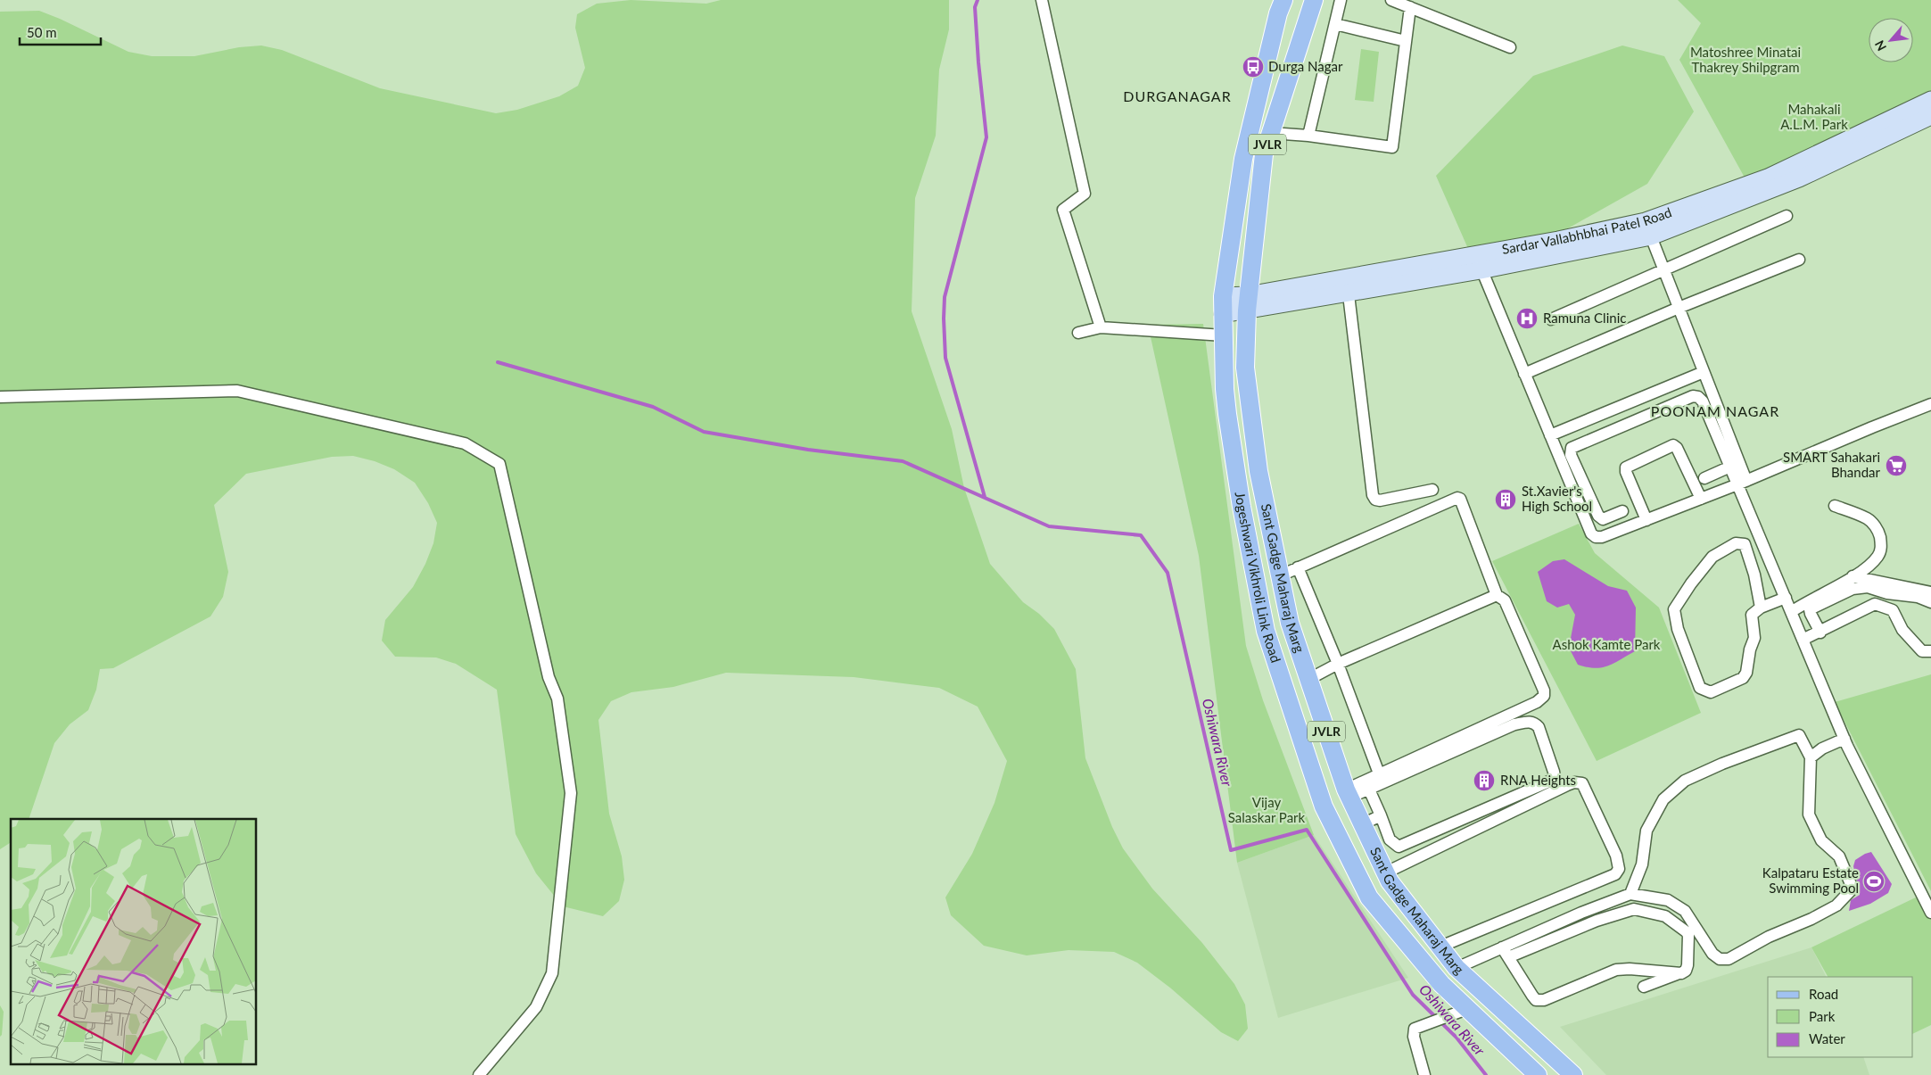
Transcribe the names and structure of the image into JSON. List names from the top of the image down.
{
  "streets": {
    "main road": [
      "JVLR",
      "Sardar Vallabhbhai Patel Road",
      "Jogeshwari Vikhroli Link Road",
      "Sant Gadge Maharaj Marg"
    ]
  },
  "crossings": [
    ["Sardar Vallabhbhai Patel Road", "Jogeshwari Vikhroli Link Road"],
    ["Sardar Vallabhbhai Patel Road", "Sant Gadge Maharaj Marg"]
  ],
  "districts": ["DURGANAGAR", "POONAM NAGAR"],
  "water": ["Oshiwara River"],
  "parks": [
    "Matoshree Minatai Thakrey Shilpgram",
    "Mahakali A.L.M. Park",
    "Ashok Kamte Park",
    "Vijay Salaskar Park"
  ],
  "places": {
    "bus stop": ["Durga Nagar"],
    "hospital": ["Ramuna Clinic"],
    "supermarket": ["SMART Sahakari Bhandar"],
    "building": ["St.Xavier's High School", "RNA Heights"],
    "sports": ["Kalpataru Estate Swimming Pool"]
  },
  "legend": ["Road", "Park", "Water"],
  "scale_bar": "50 m",
  "north": "bottom left"
}
